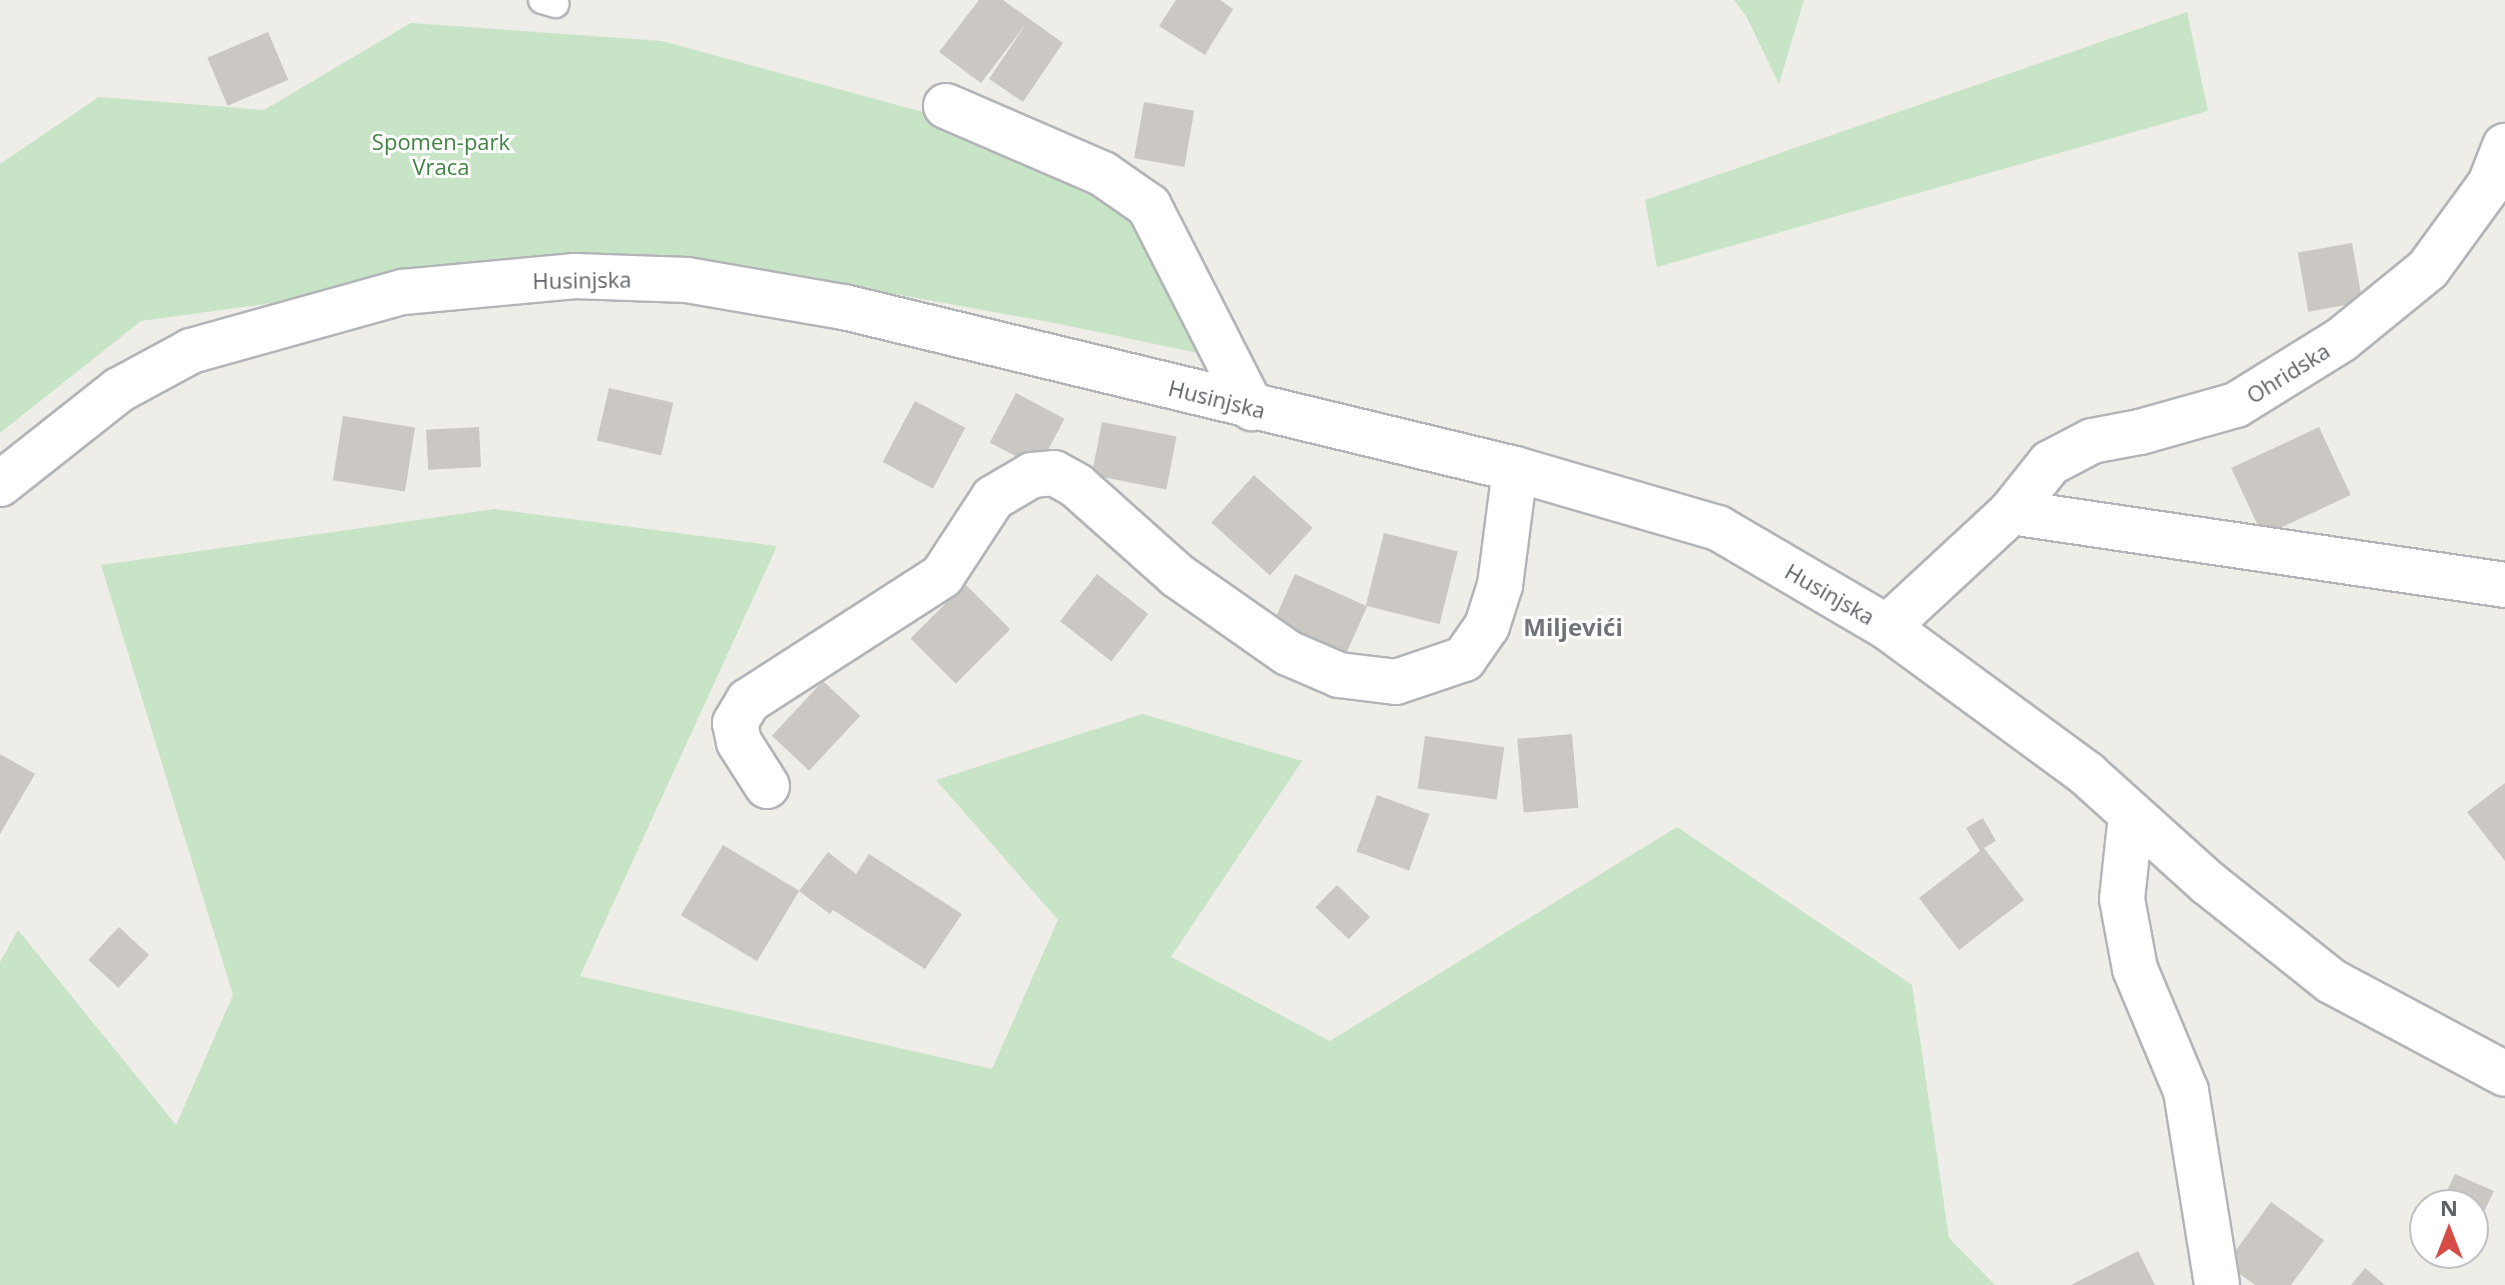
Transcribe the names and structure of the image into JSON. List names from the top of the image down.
{
  "streets": {
    "street": ["Husinjska", "Ohridska"]
  },
  "crossings": [
    ["Husinjska", "Ohridska"]
  ],
  "districts": ["Miljevići"],
  "parks": ["Spomen-park Vraca"],
  "north": "top"
}
